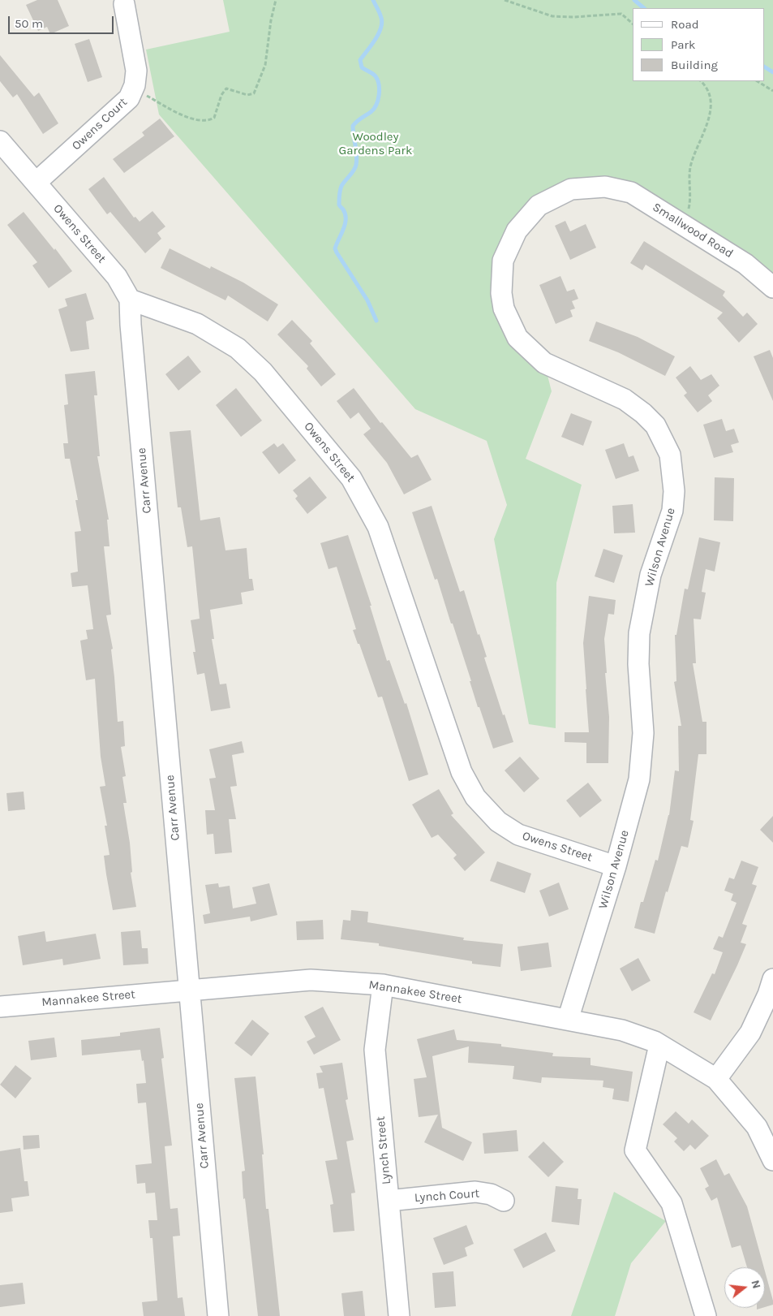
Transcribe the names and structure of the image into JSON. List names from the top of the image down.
{
  "streets": {
    "street": [
      "Owens Court",
      "Smallwood Road",
      "Owens Street",
      "Carr Avenue",
      "Wilson Avenue",
      "Mannakee Street",
      "Lynch Street",
      "Lynch Court"
    ]
  },
  "crossings": [
    ["Owens Court", "Owens Street"],
    ["Smallwood Road", "Wilson Avenue"],
    ["Owens Street", "Carr Avenue"],
    ["Owens Street", "Wilson Avenue"],
    ["Carr Avenue", "Mannakee Street"],
    ["Wilson Avenue", "Mannakee Street"],
    ["Mannakee Street", "Lynch Street"],
    ["Lynch Street", "Lynch Court"]
  ],
  "parks": ["Woodley Gardens Park"],
  "legend": ["Road", "Park", "Building"],
  "scale_bar": "50 m",
  "north": "right"
}
